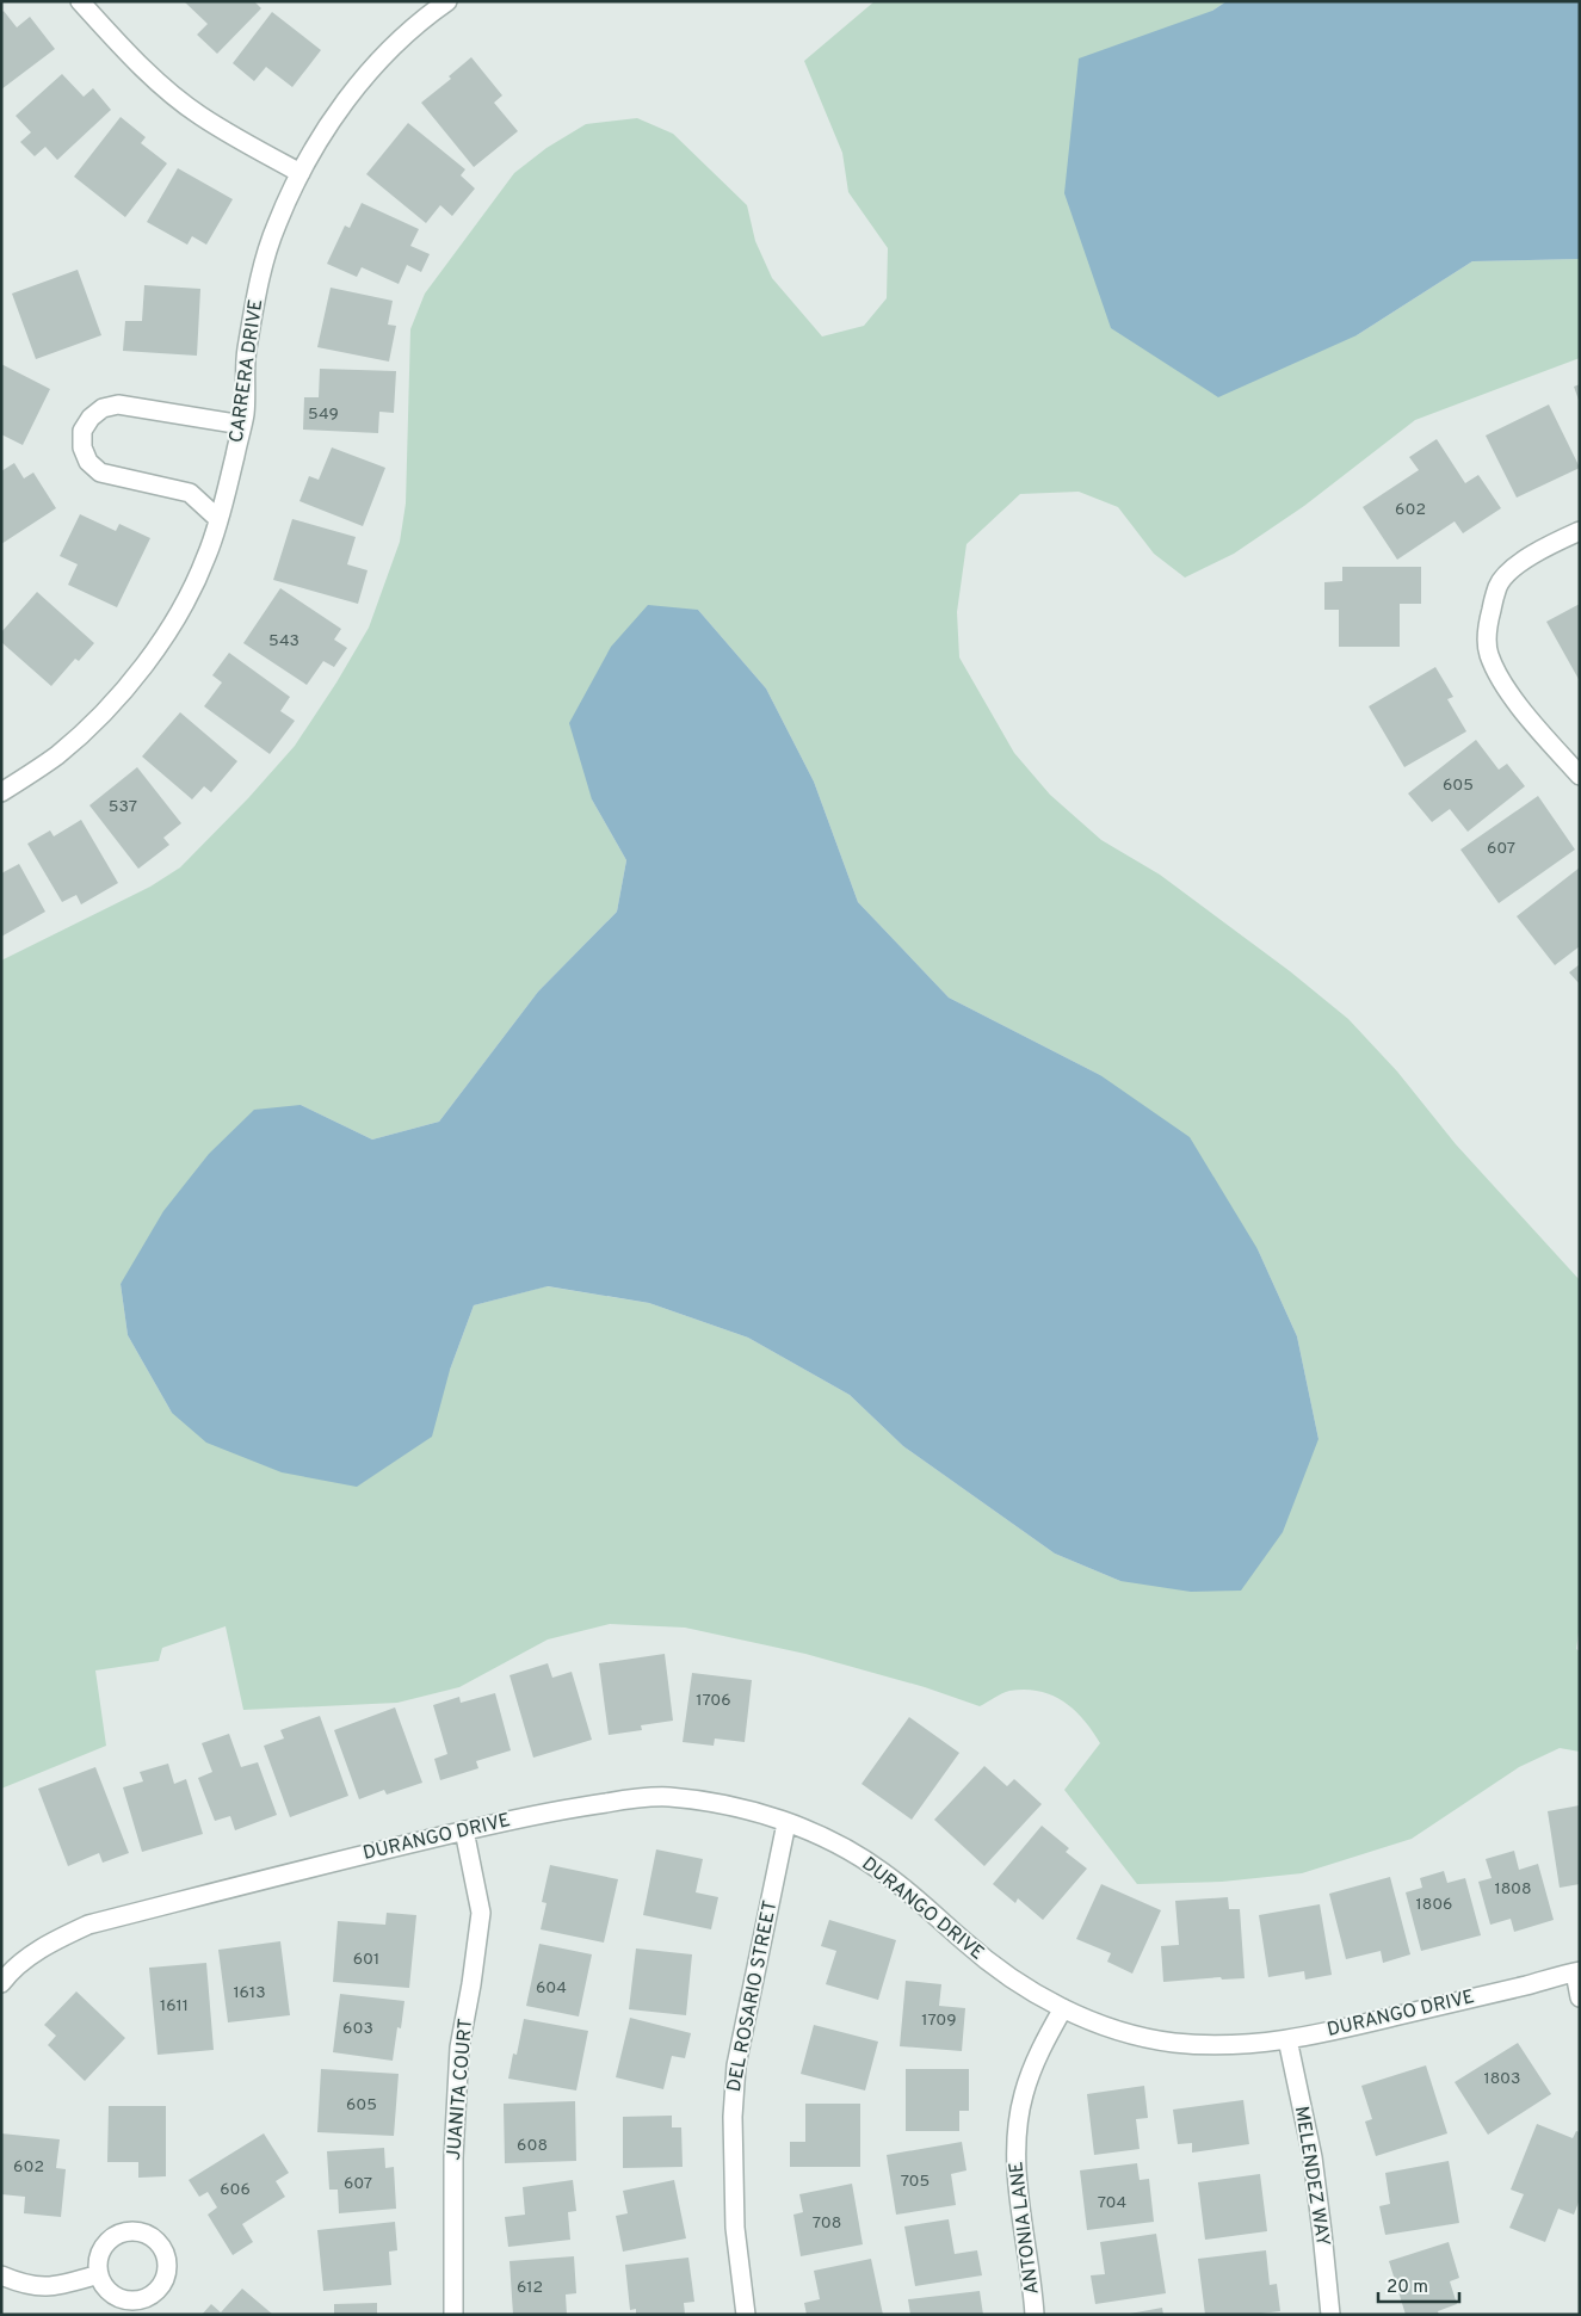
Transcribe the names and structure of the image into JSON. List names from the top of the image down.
{
  "streets": {
    "street": [
      "CARRERA DRIVE",
      "DURANGO DRIVE",
      "DEL ROSARIO STREET",
      "JUANITA COURT",
      "MELENDEZ WAY",
      "ANTONIA LANE"
    ]
  },
  "crossings": [
    ["DURANGO DRIVE", "DEL ROSARIO STREET"],
    ["DURANGO DRIVE", "JUANITA COURT"],
    ["DURANGO DRIVE", "MELENDEZ WAY"],
    ["DURANGO DRIVE", "ANTONIA LANE"]
  ],
  "house_numbers": [
    "549",
    "602",
    "543",
    "605",
    "537",
    "607",
    "1706",
    "1808",
    "1806",
    "601",
    "604",
    "1613",
    "1611",
    "1709",
    "603",
    "1803",
    "605",
    "608",
    "602",
    "705",
    "607",
    "606",
    "704",
    "708",
    "612"
  ],
  "scale_bar": "20 m"
}
